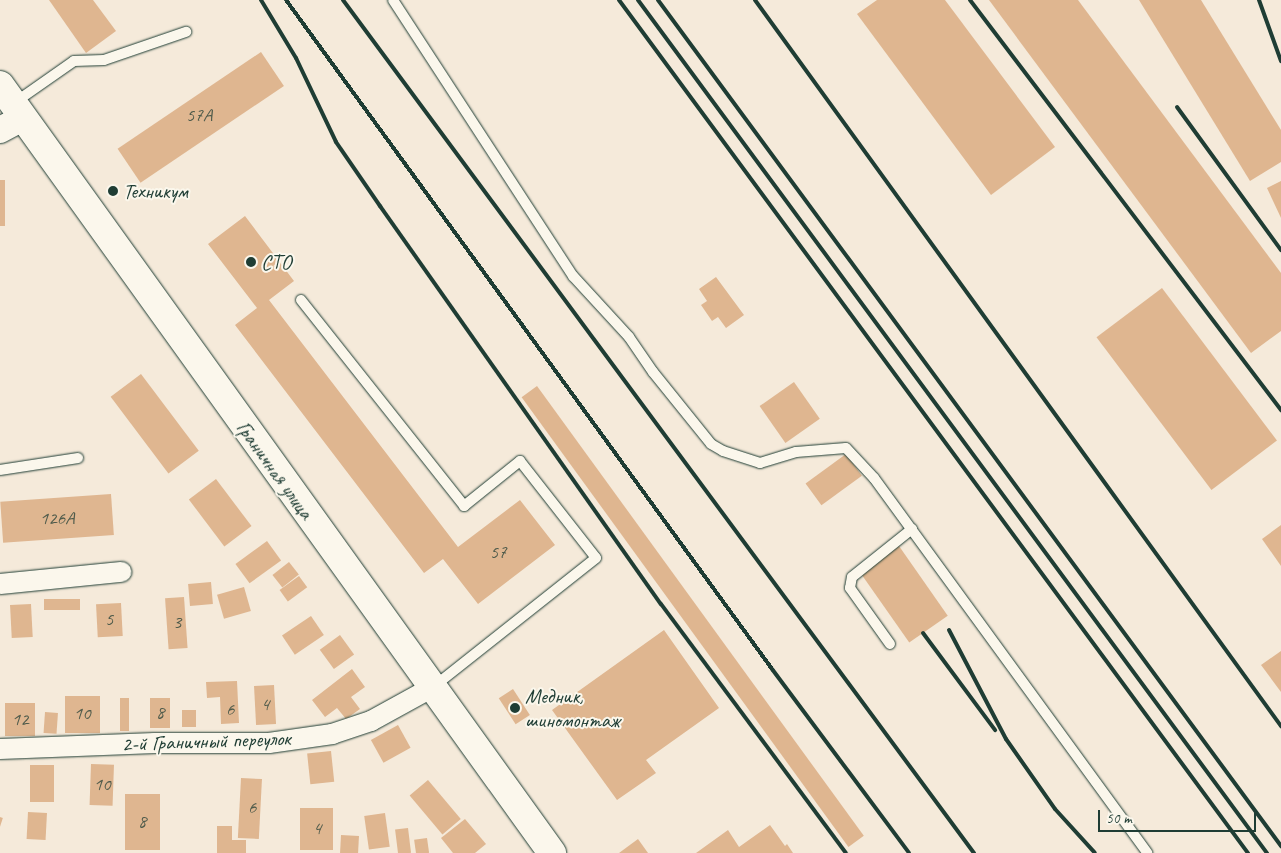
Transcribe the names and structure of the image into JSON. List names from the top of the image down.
{
  "streets": {
    "main road": ["Граничная улица"],
    "street": ["2-й Граничный переулок"]
  },
  "crossings": [
    ["Граничная улица", "2-й Граничный переулок"]
  ],
  "places": ["Техникум", "СТО", "Медник, шиномонтаж"],
  "house_numbers": [
    "57А",
    "126А",
    "57",
    "5",
    "3",
    "4",
    "6",
    "8",
    "10",
    "12",
    "10",
    "6",
    "8",
    "4"
  ],
  "scale_bar": "50 m"
}
